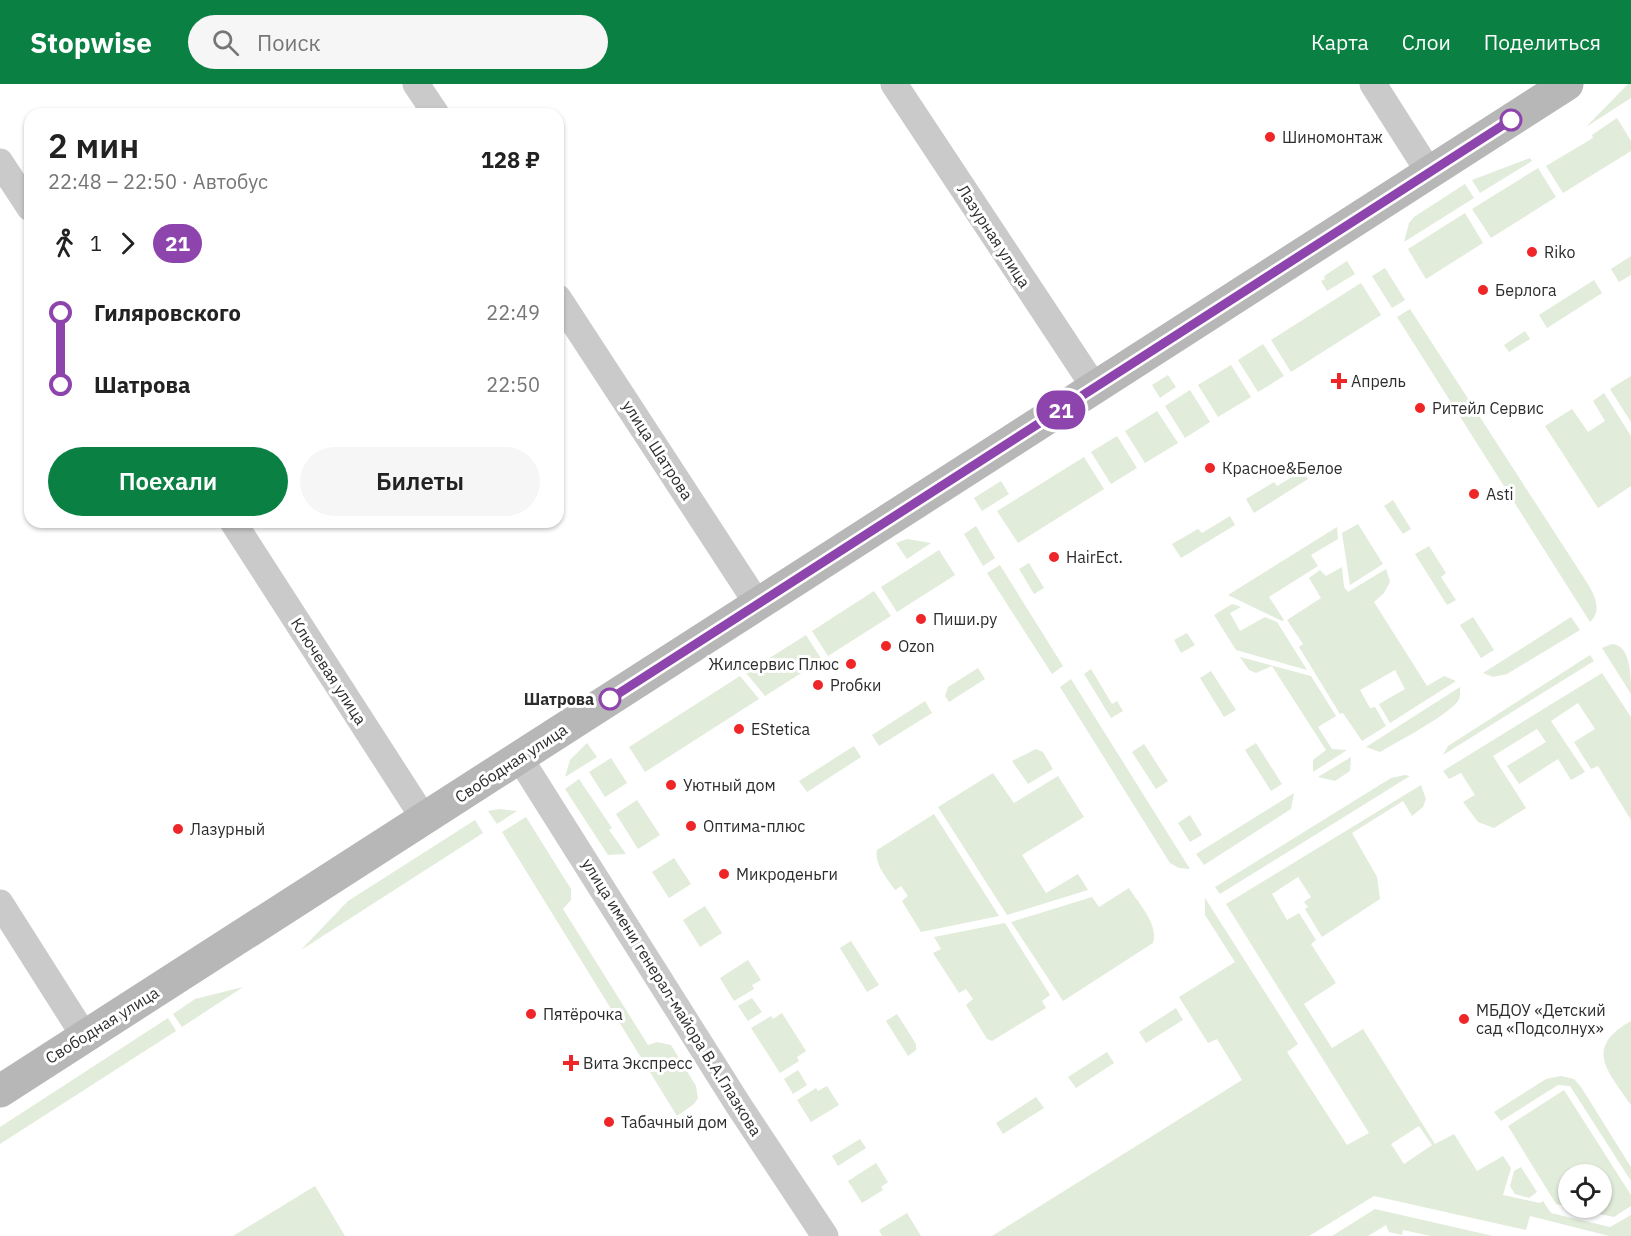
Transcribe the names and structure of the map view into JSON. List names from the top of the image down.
{
  "streets": {
    "main road": ["Свободная улица"],
    "street": [
      "Лазурная улица",
      "улица Шатрова",
      "Ключевая улица",
      "улица имени генерал-майора В.А.Глазкова"
    ]
  },
  "crossings": [
    ["Лазурная улица", "Свободная улица"],
    ["улица Шатрова", "Свободная улица"],
    ["Ключевая улица", "Свободная улица"],
    ["Свободная улица", "улица имени генерал-майора В.А.Глазкова"]
  ],
  "places": {
    "other": [
      "Шиномонтаж",
      "Riko",
      "Берлога",
      "Ритейл Сервис",
      "Красное&Белое",
      "Asti",
      "HairEct.",
      "Пиши.ру",
      "Ozon",
      "Жилсервис Плюс",
      "Proбки",
      "Шатрова",
      "EStetica",
      "Уютный дом",
      "Оптима-плюс",
      "Лазурный",
      "Микроденьги",
      "Пятёрочка",
      "МБДОУ «Детский сад «Подсолнух»",
      "Табачный дом"
    ],
    "health": ["Апрель", "Вита Экспресс"]
  },
  "lines": ["bus line 21"],
  "page": {
    "header": "Stopwise",
    "search": "Поиск",
    "nav": ["Карта", "Слои", "Поделиться"],
    "on_map": "21",
    "heading": ["2 мин", "22:48 – 22:50 · Автобус", "128 ₽"],
    "legs": ["1", "21"],
    "list": [
      {
        "name": "Гиляровского",
        "value": "22:49"
      },
      {
        "name": "Шатрова",
        "value": "22:50"
      }
    ],
    "buttons": ["Поехали", "Билеты"]
  }
}
